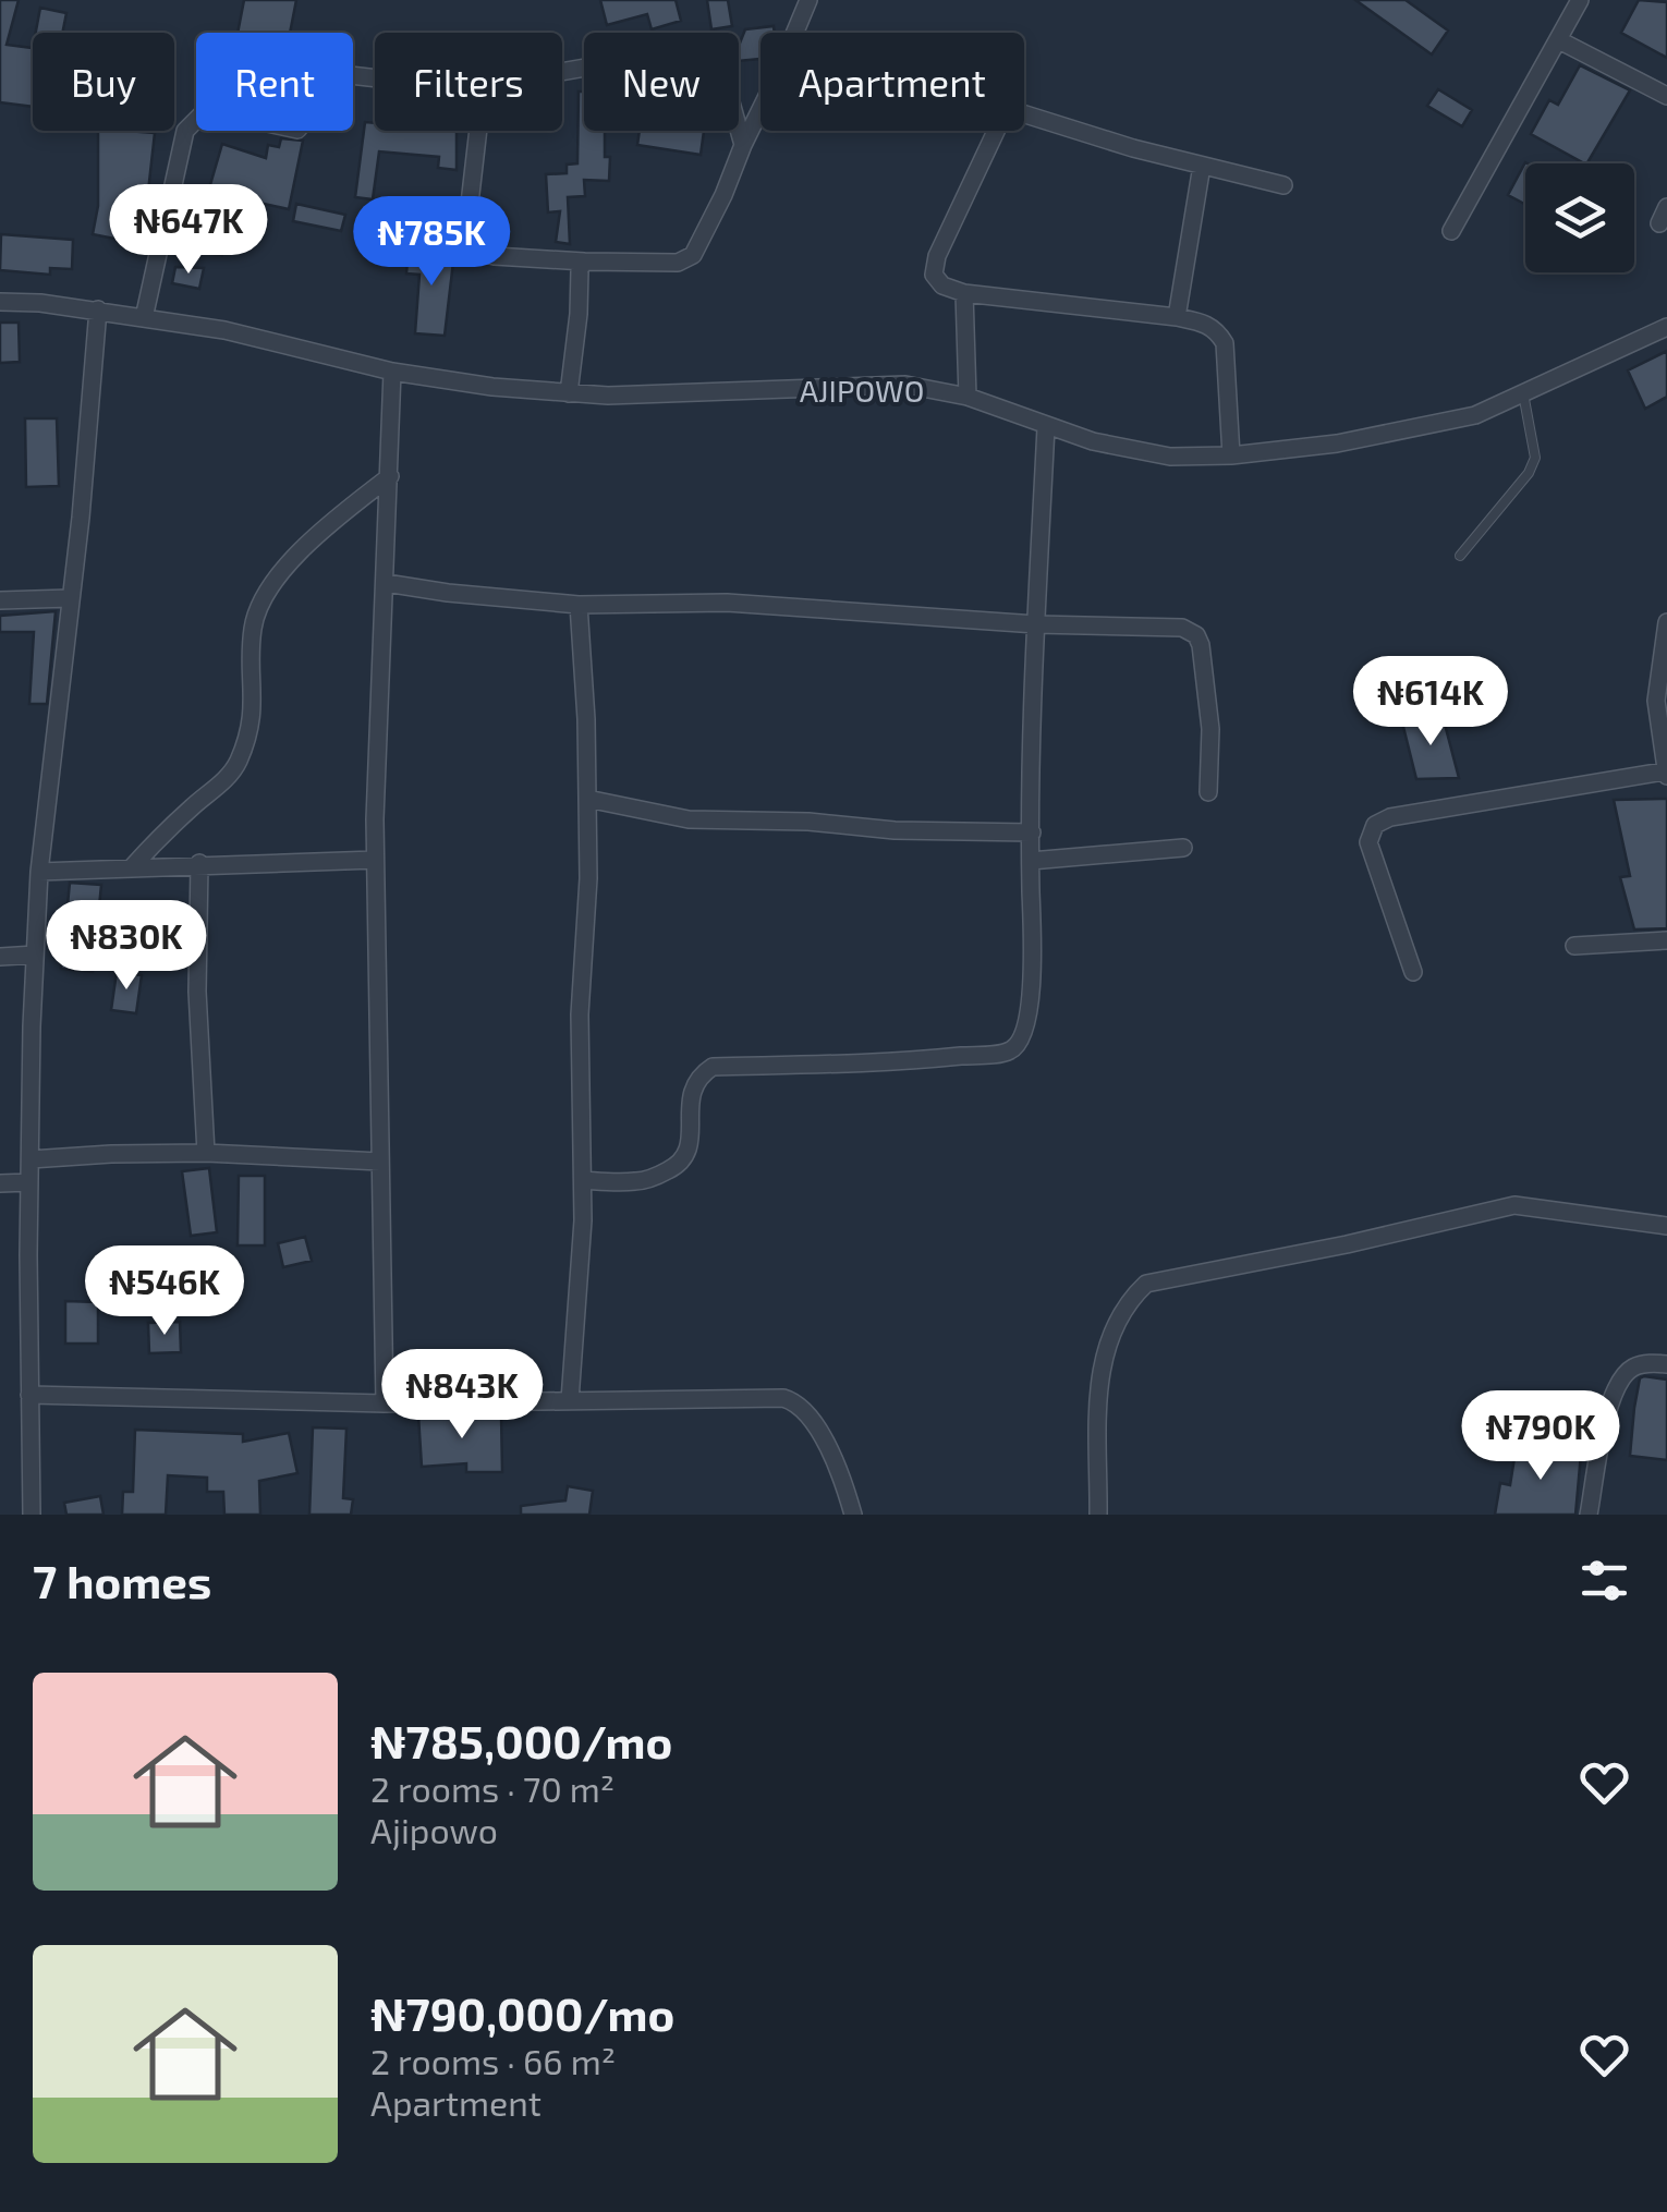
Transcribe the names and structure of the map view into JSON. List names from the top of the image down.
{
  "streets": {
    "street": ["AJIPOWO"]
  },
  "page": {
    "chip": [
      "Buy",
      "Rent",
      "Filters",
      "New",
      "Apartment"
    ],
    "price": [
      "₦647K",
      "₦785K",
      "₦614K",
      "₦830K",
      "₦546K",
      "₦843K",
      "₦790K"
    ],
    "heading": "7 homes",
    "list": [
      {
        "name": "₦785,000/mo",
        "note": "2 rooms · 70 m² · Ajipowo"
      },
      {
        "name": "₦790,000/mo",
        "note": "2 rooms · 66 m² · Apartment"
      }
    ]
  }
}
